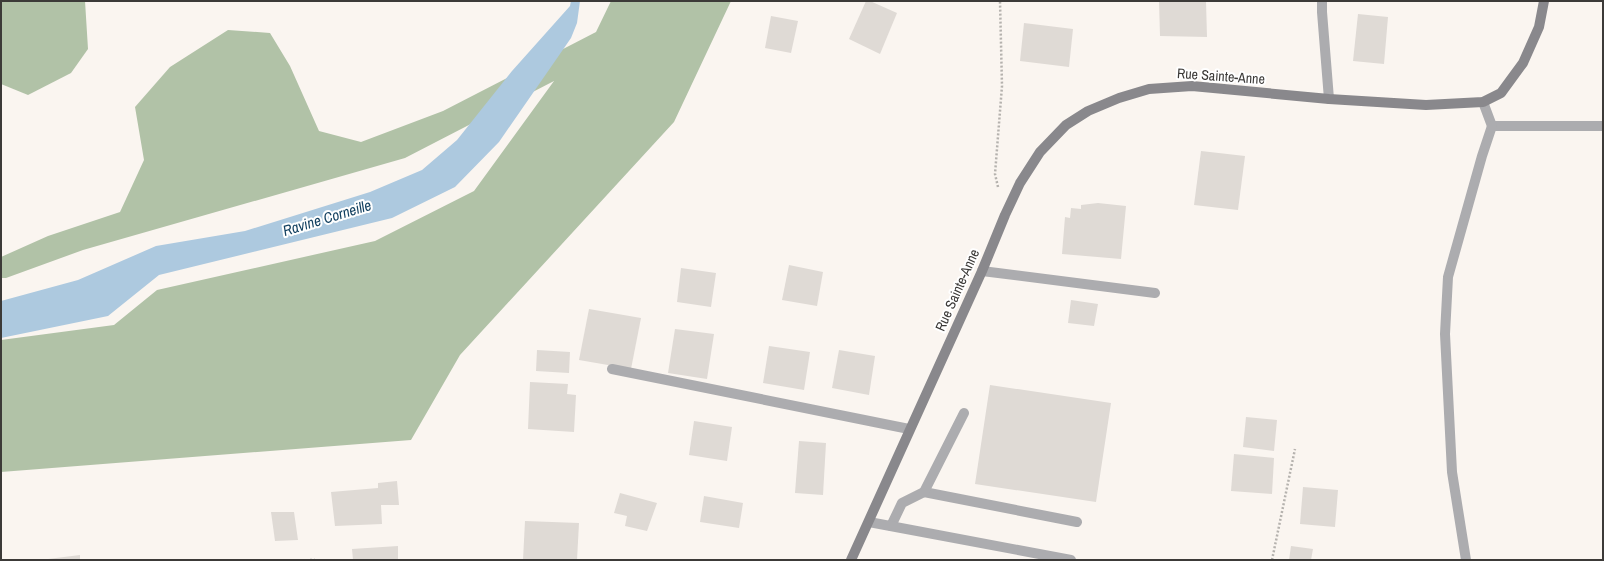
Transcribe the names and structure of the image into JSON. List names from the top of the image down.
{
  "streets": {
    "main road": ["Rue Sainte-Anne"]
  },
  "water": ["Ravine Corneille"]
}
